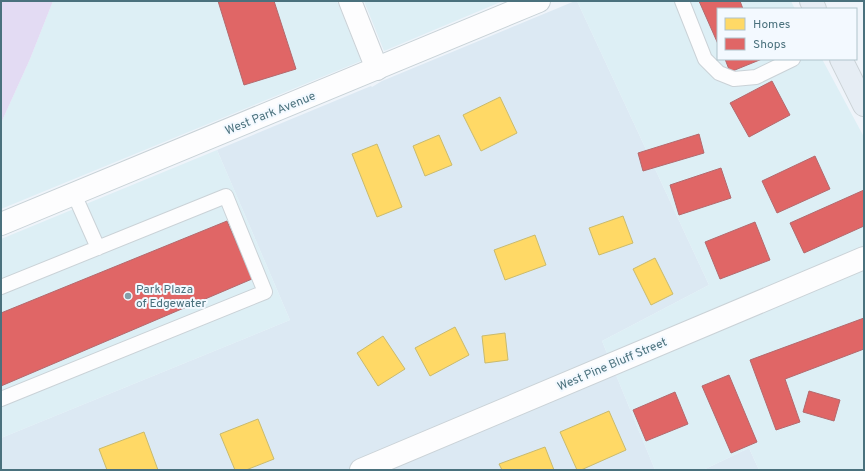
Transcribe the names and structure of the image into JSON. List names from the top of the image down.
{
  "streets": {
    "street": ["West Park Avenue", "West Pine Bluff Street"]
  },
  "places": ["Park Plaza of Edgewater"],
  "legend": ["Homes", "Shops"]
}
